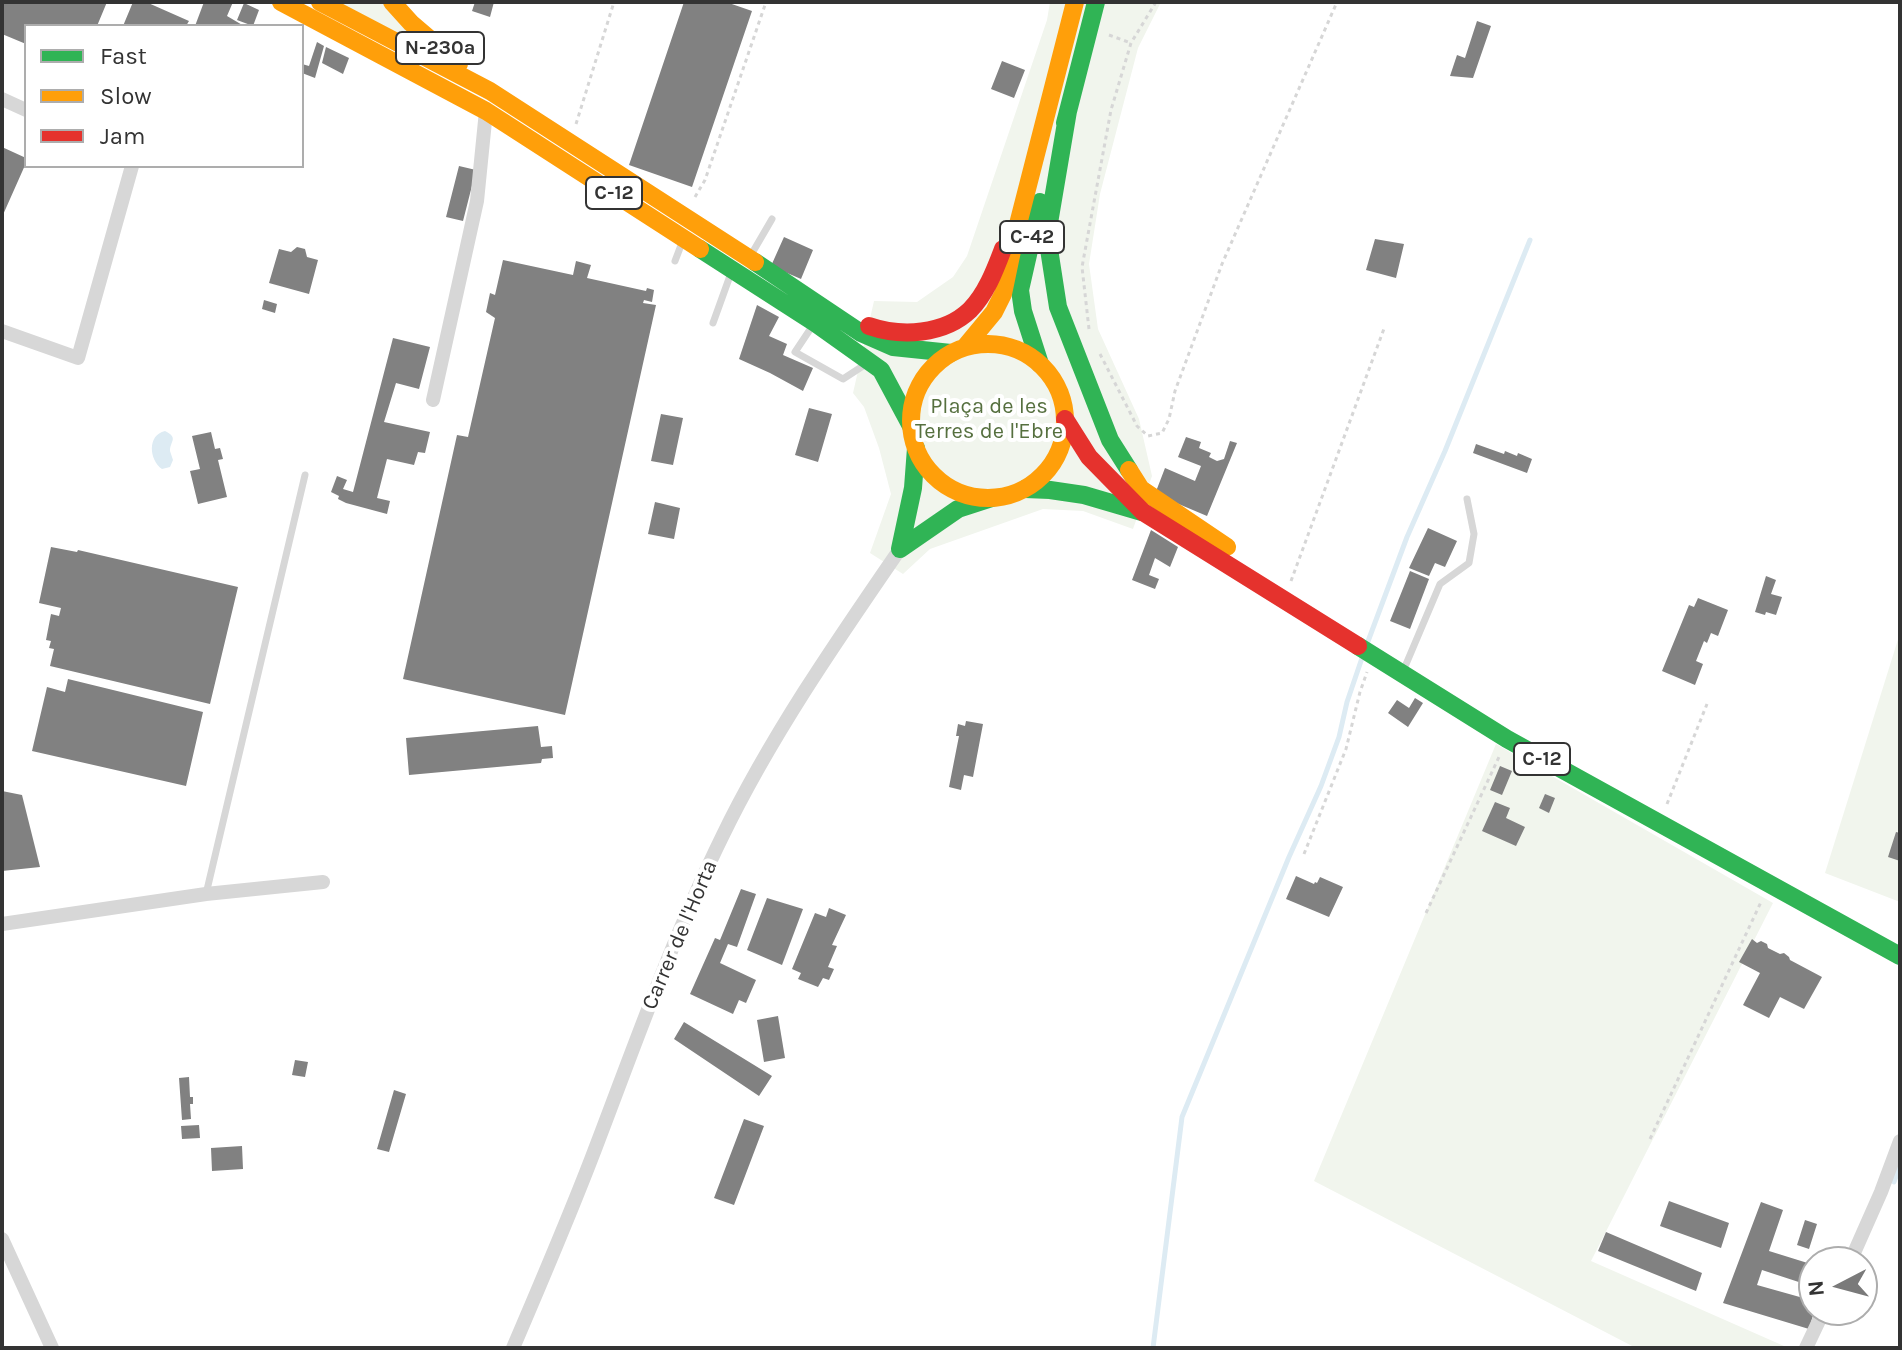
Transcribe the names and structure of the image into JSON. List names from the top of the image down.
{
  "streets": {
    "main road": ["N-230a", "C-12", "C-42"],
    "street": ["Carrer de l'Horta"]
  },
  "crossings": [
    ["N-230a", "C-12"],
    ["C-12", "C-42"]
  ],
  "parks": ["Plaça de les Terres de l'Ebre"],
  "legend": ["Fast", "Slow", "Jam"],
  "north": "left"
}
